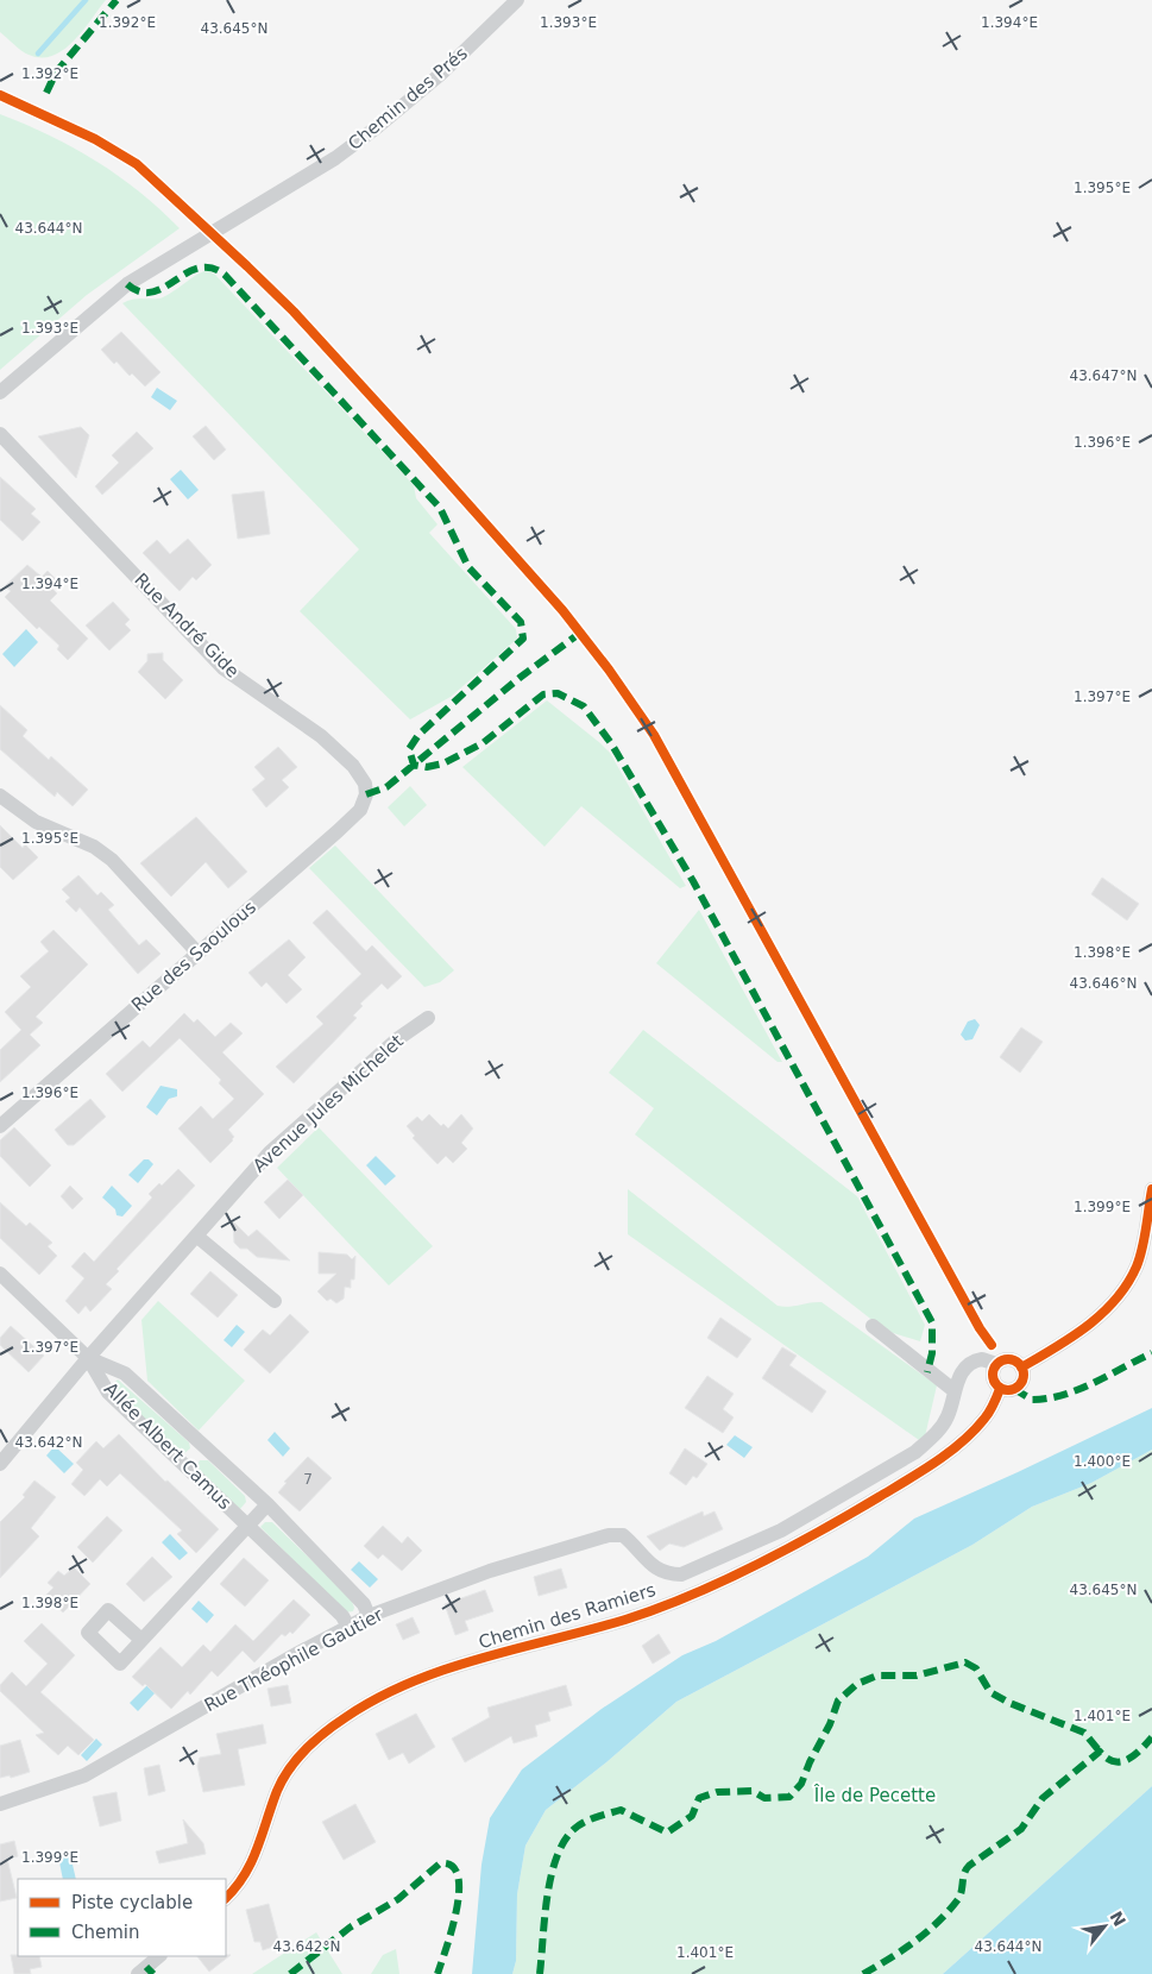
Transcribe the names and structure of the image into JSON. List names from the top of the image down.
{
  "streets": {
    "street": [
      "Chemin des Prés",
      "Rue André Gide",
      "Rue des Saoulous",
      "Avenue Jules Michelet",
      "Allée Albert Camus",
      "Chemin des Ramiers",
      "Rue Théophile Gautier"
    ]
  },
  "crossings": [
    ["Rue André Gide", "Rue des Saoulous"],
    ["Avenue Jules Michelet", "Allée Albert Camus"],
    ["Allée Albert Camus", "Rue Théophile Gautier"],
    ["Chemin des Ramiers", "Rue Théophile Gautier"]
  ],
  "parks": ["Île de Pecette"],
  "house_numbers": ["7"],
  "legend": ["Piste cyclable", "Chemin"],
  "north": "top right",
  "coordinates": [
    "1.392°E",
    "1.393°E",
    "1.394°E",
    "43.645°N",
    "1.395°E",
    "43.644°N",
    "43.647°N",
    "1.396°E",
    "1.397°E",
    "1.398°E",
    "43.646°N",
    "1.399°E",
    "43.642°N",
    "1.400°E",
    "1.401°E"
  ]
}
